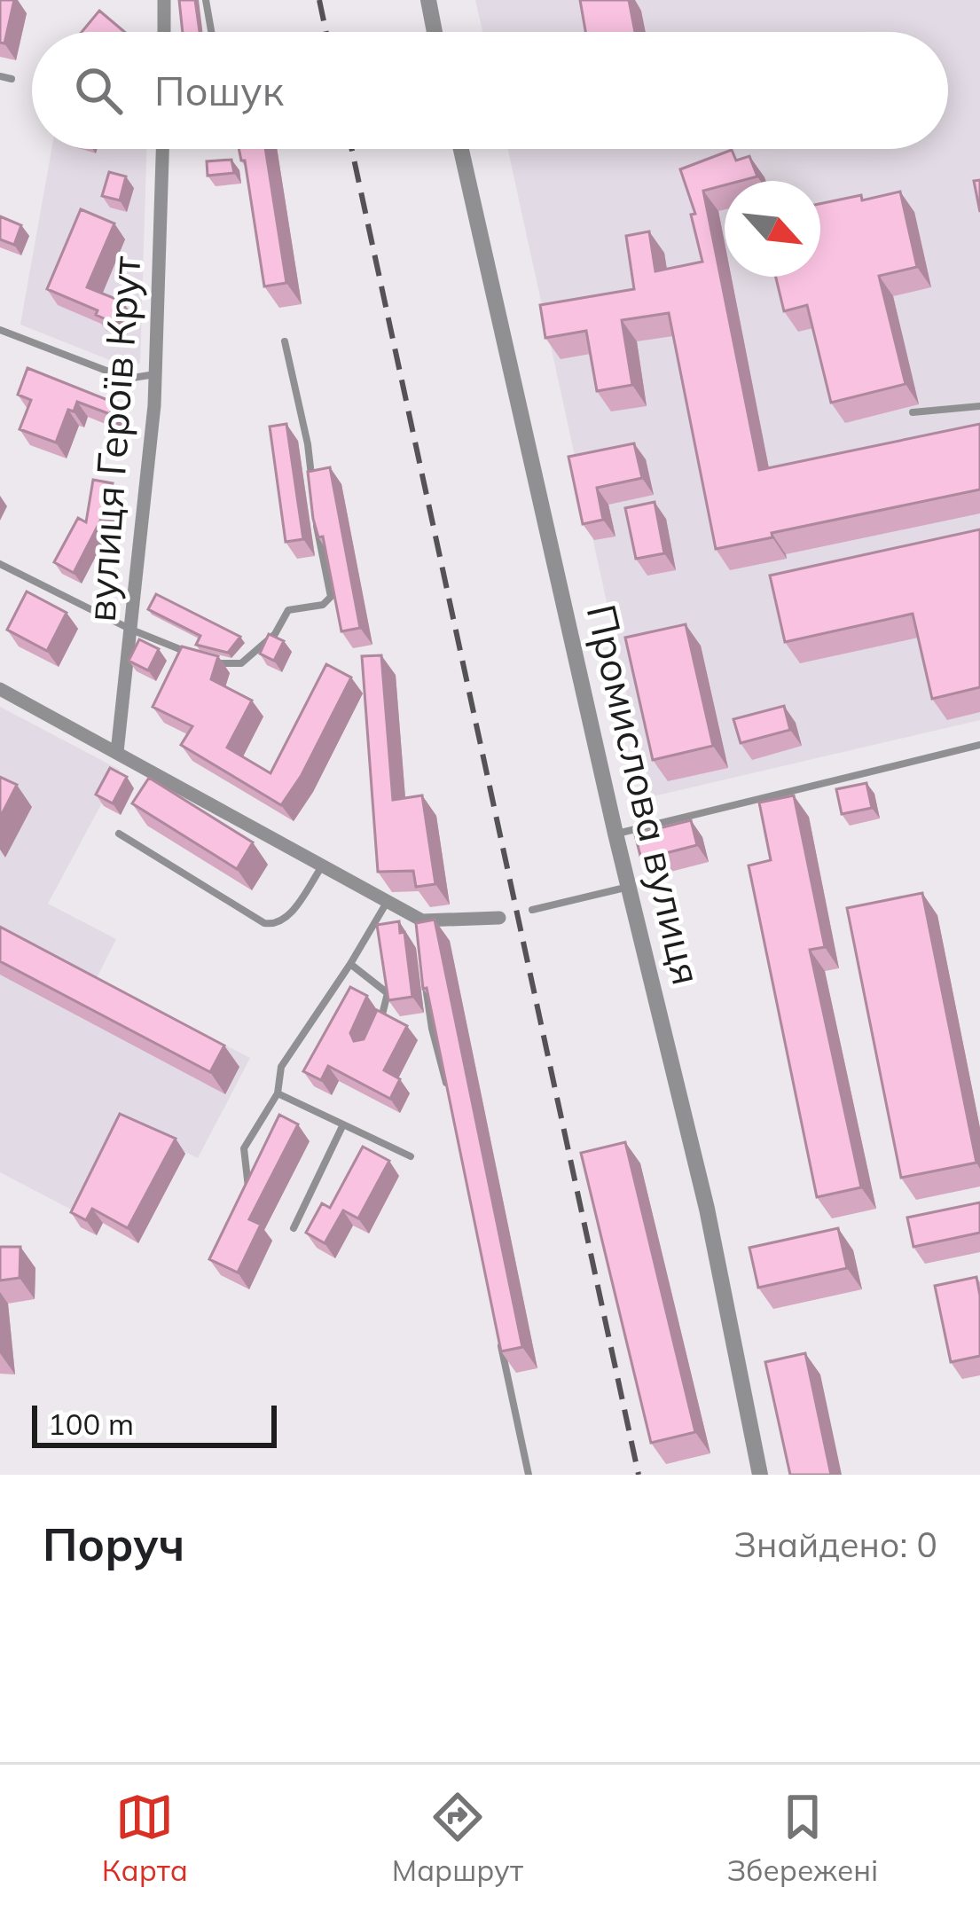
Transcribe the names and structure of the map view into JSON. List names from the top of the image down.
{
  "streets": {
    "street": ["вулиця Героїв Крут", "Промислова вулиця"]
  },
  "scale_bar": "100 m",
  "north": "bottom right",
  "page": {
    "search": "Пошук",
    "scale": "100 m",
    "heading": ["Поруч", "Знайдено: 0"],
    "nav": ["Карта", "Маршрут", "Збережені"]
  }
}
